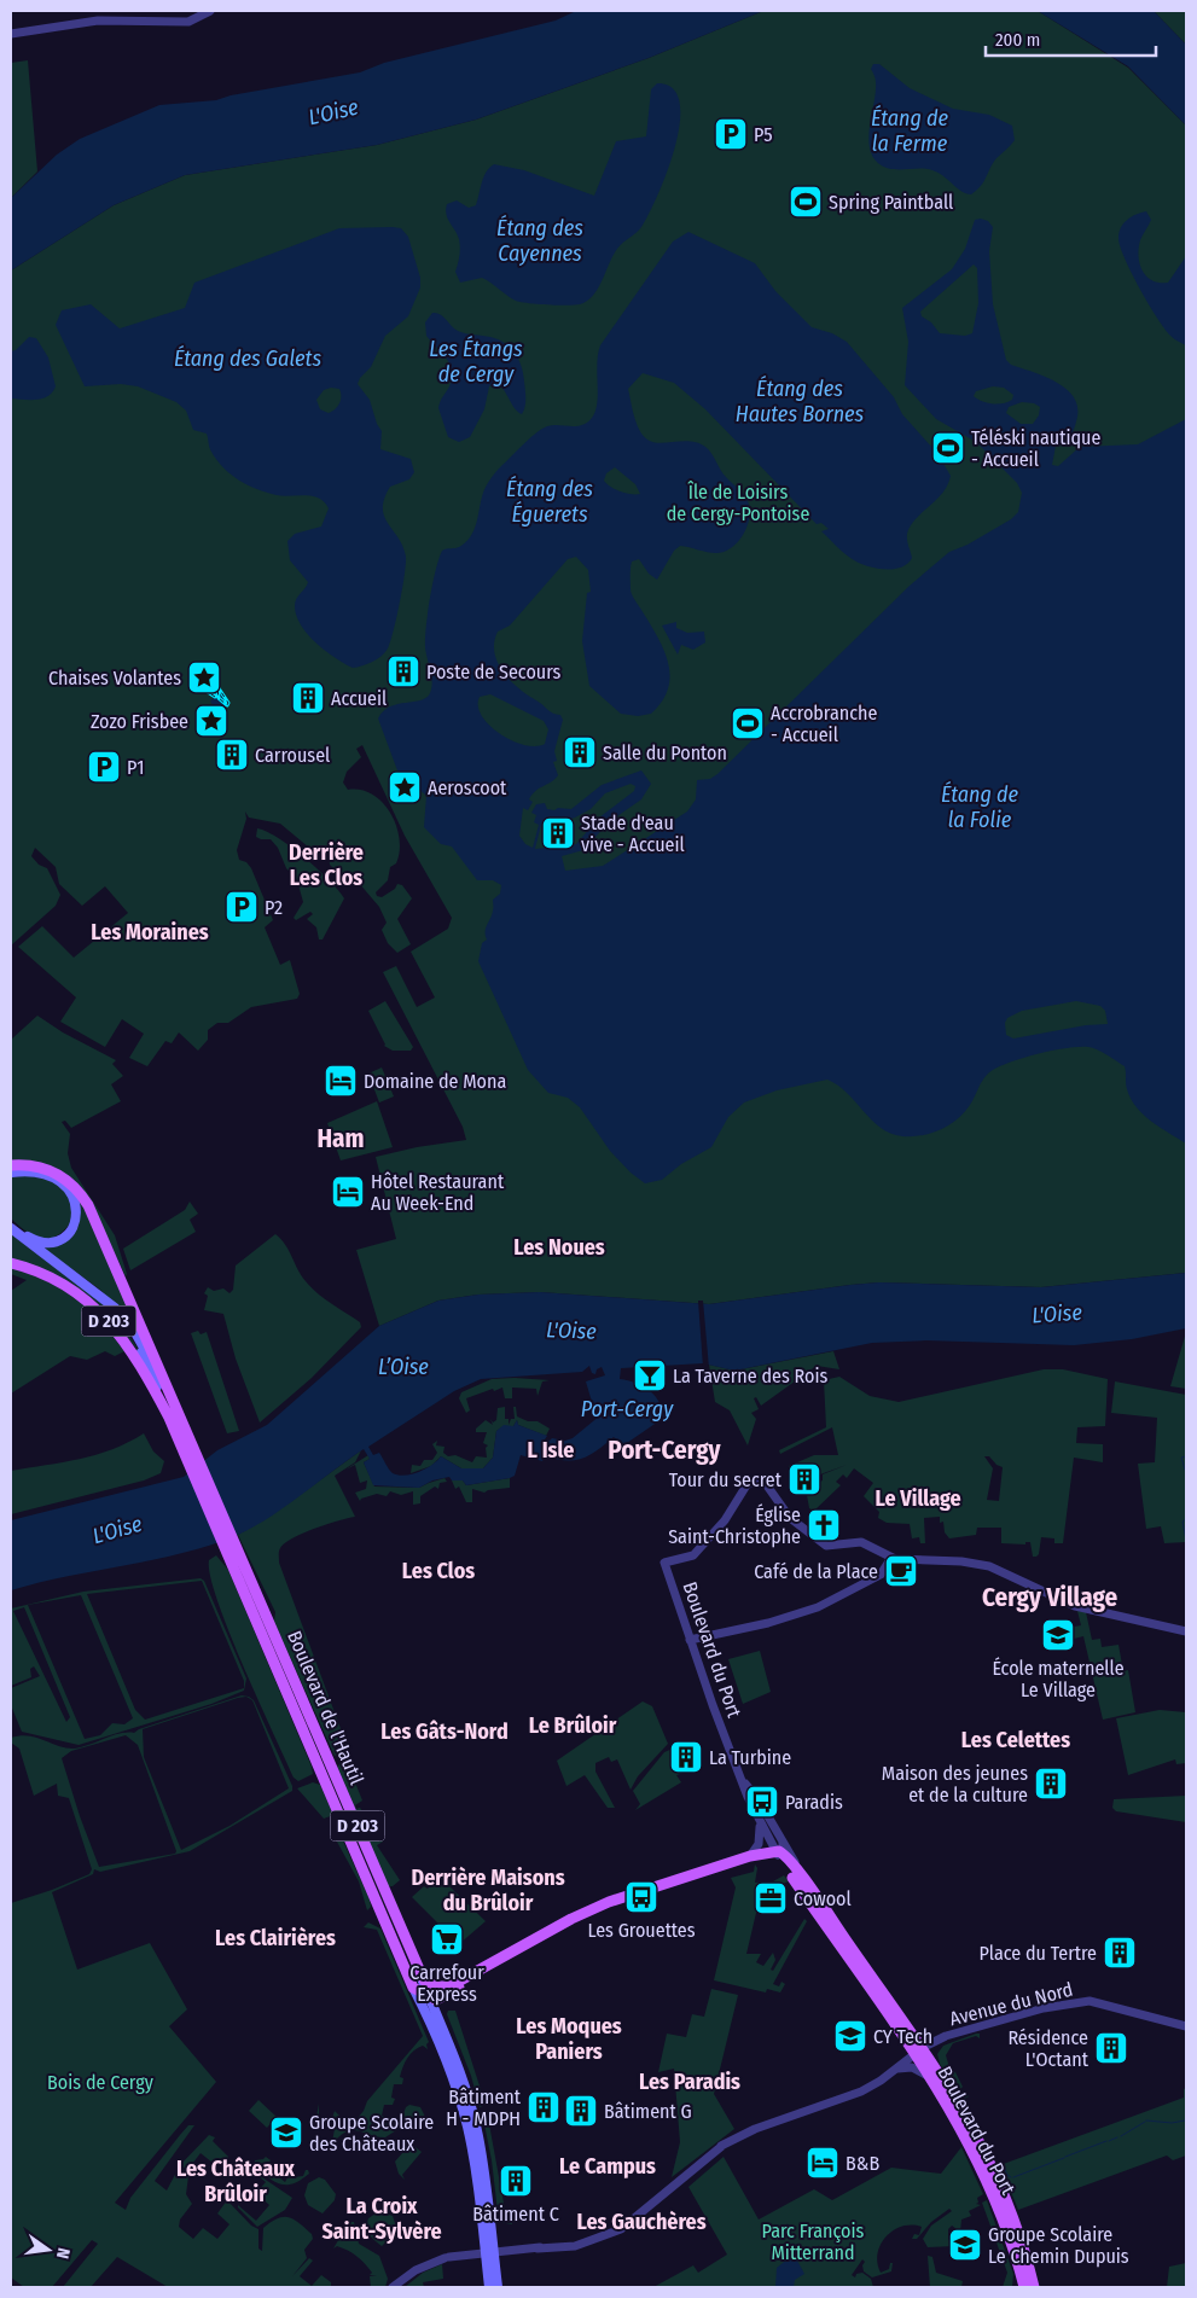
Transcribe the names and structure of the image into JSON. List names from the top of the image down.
{
  "streets": {
    "main road": ["D 203", "Boulevard du Port", "Boulevard de l'Hautil"],
    "street": ["Avenue du Nord"]
  },
  "crossings": [
    ["D 203", "Boulevard de l'Hautil"],
    ["Boulevard du Port", "Avenue du Nord"],
    ["Boulevard de l'Hautil", "Avenue du Nord"]
  ],
  "districts": [
    "Derrière Les Clos",
    "Les Moraines",
    "Ham",
    "Les Noues",
    "L Isle",
    "Port-Cergy",
    "Le Village",
    "Les Clos",
    "Cergy Village",
    "Le Brûloir",
    "Les Gâts-Nord",
    "Les Celettes",
    "Derrière Maisons du Brûloir",
    "Les Clairières",
    "Les Moques Paniers",
    "Les Paradis",
    "Le Campus",
    "Les Châteaux Brûloir",
    "La Croix Saint-Sylvère",
    "Les Gauchères"
  ],
  "water": [
    "L'Oise",
    "Étang de la Ferme",
    "Étang des Cayennes",
    "Les Étangs de Cergy",
    "Étang des Galets",
    "Étang des Hautes Bornes",
    "Étang des Éguerets",
    "Étang de la Folie",
    "L’Oise",
    "Port-Cergy"
  ],
  "parks": ["Île de Loisirs de Cergy-Pontoise", "Bois de Cergy", "Parc François Mitterrand"],
  "places": {
    "parking": ["P5", "P1", "P2"],
    "sports": ["Spring Paintball", "Téléski nautique - Accueil", "Accrobranche - Accueil"],
    "building": [
      "Poste de Secours",
      "Accueil",
      "Salle du Ponton",
      "Carrousel",
      "Stade d'eau vive - Accueil",
      "Tour du secret",
      "La Turbine",
      "Maison des jeunes et de la culture",
      "Place du Tertre",
      "Résidence L'Octant",
      "Bâtiment H - MDPH",
      "Bâtiment G",
      "Bâtiment C"
    ],
    "place": ["Chaises Volantes", "Zozo Frisbee", "Aeroscoot"],
    "hotel": ["Domaine de Mona", "Hôtel Restaurant Au Week-End", "B&B"],
    "bar": ["La Taverne des Rois"],
    "church": ["Église Saint-Christophe"],
    "cafe": ["Café de la Place"],
    "school or university": [
      "École maternelle Le Village",
      "CY Tech",
      "Groupe Scolaire des Châteaux",
      "Groupe Scolaire Le Chemin Dupuis"
    ],
    "bus stop": ["Paradis", "Les Grouettes"],
    "office": ["Cowool"],
    "supermarket": ["Carrefour Express"]
  },
  "scale_bar": "200 m",
  "north": "right"
}
